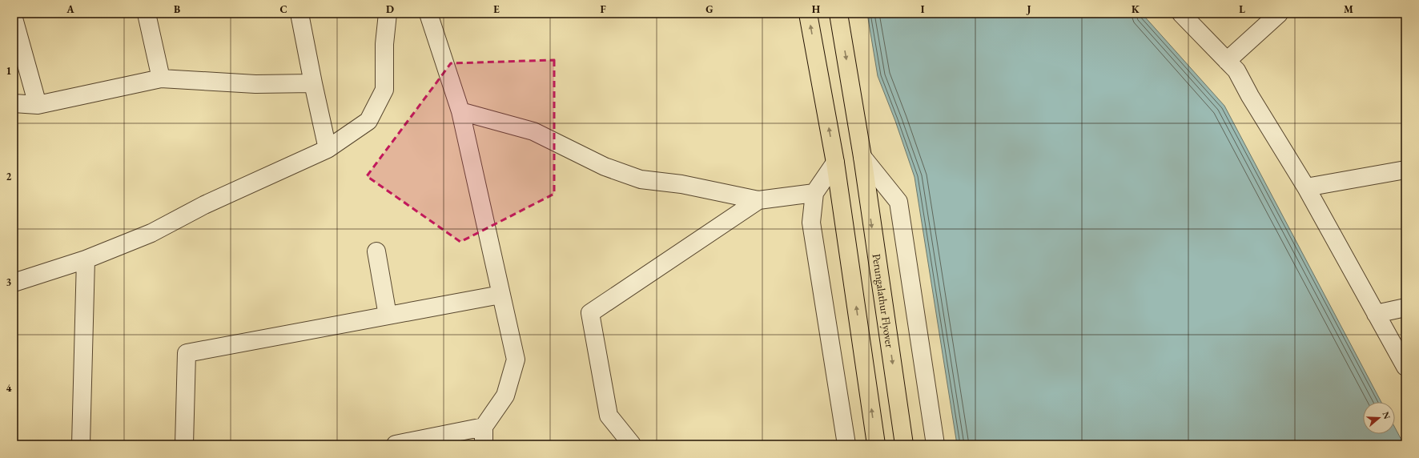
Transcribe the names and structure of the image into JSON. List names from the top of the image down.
{
  "streets": {
    "main road": ["Perungalathur Flyover"]
  },
  "north": "right",
  "grid": {
    "columns": [
      "A",
      "B",
      "C",
      "D",
      "E",
      "F",
      "G",
      "H",
      "I",
      "J",
      "K",
      "L",
      "M"
    ],
    "rows": [
      "1",
      "2",
      "3",
      "4"
    ]
  }
}
